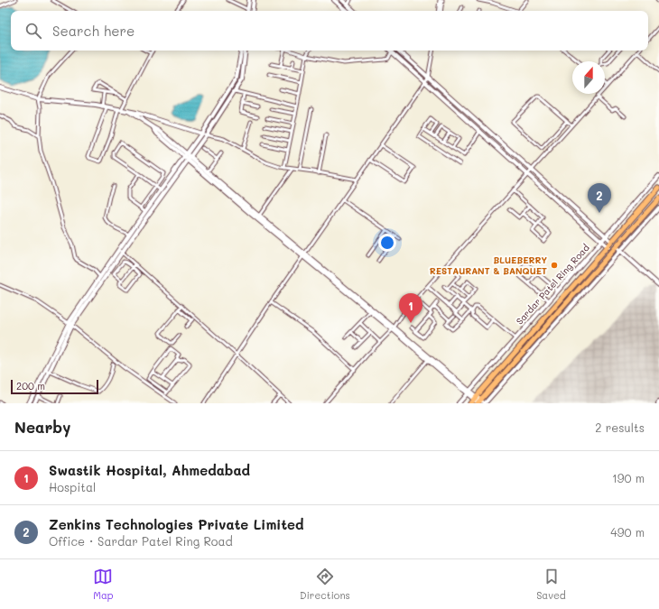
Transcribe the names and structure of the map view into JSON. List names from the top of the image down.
{
  "streets": {
    "highway": ["Sardar Patel Ring Road"]
  },
  "places": ["BLUEBERRY RESTAURANT & BANQUET"],
  "scale_bar": "200 m",
  "north": "top",
  "page": {
    "search": "Search here",
    "pins": ["2", "1"],
    "scale": "200 m",
    "heading": ["Nearby", "2 results"],
    "list": [
      {
        "mark": "1",
        "name": "Swastik Hospital, Ahmedabad",
        "note": "Hospital",
        "value": "190 m"
      },
      {
        "mark": "2",
        "name": "Zenkins Technologies Private Limited",
        "note": "Office · Sardar Patel Ring Road",
        "value": "490 m"
      }
    ],
    "nav": ["Map", "Directions", "Saved"]
  }
}
